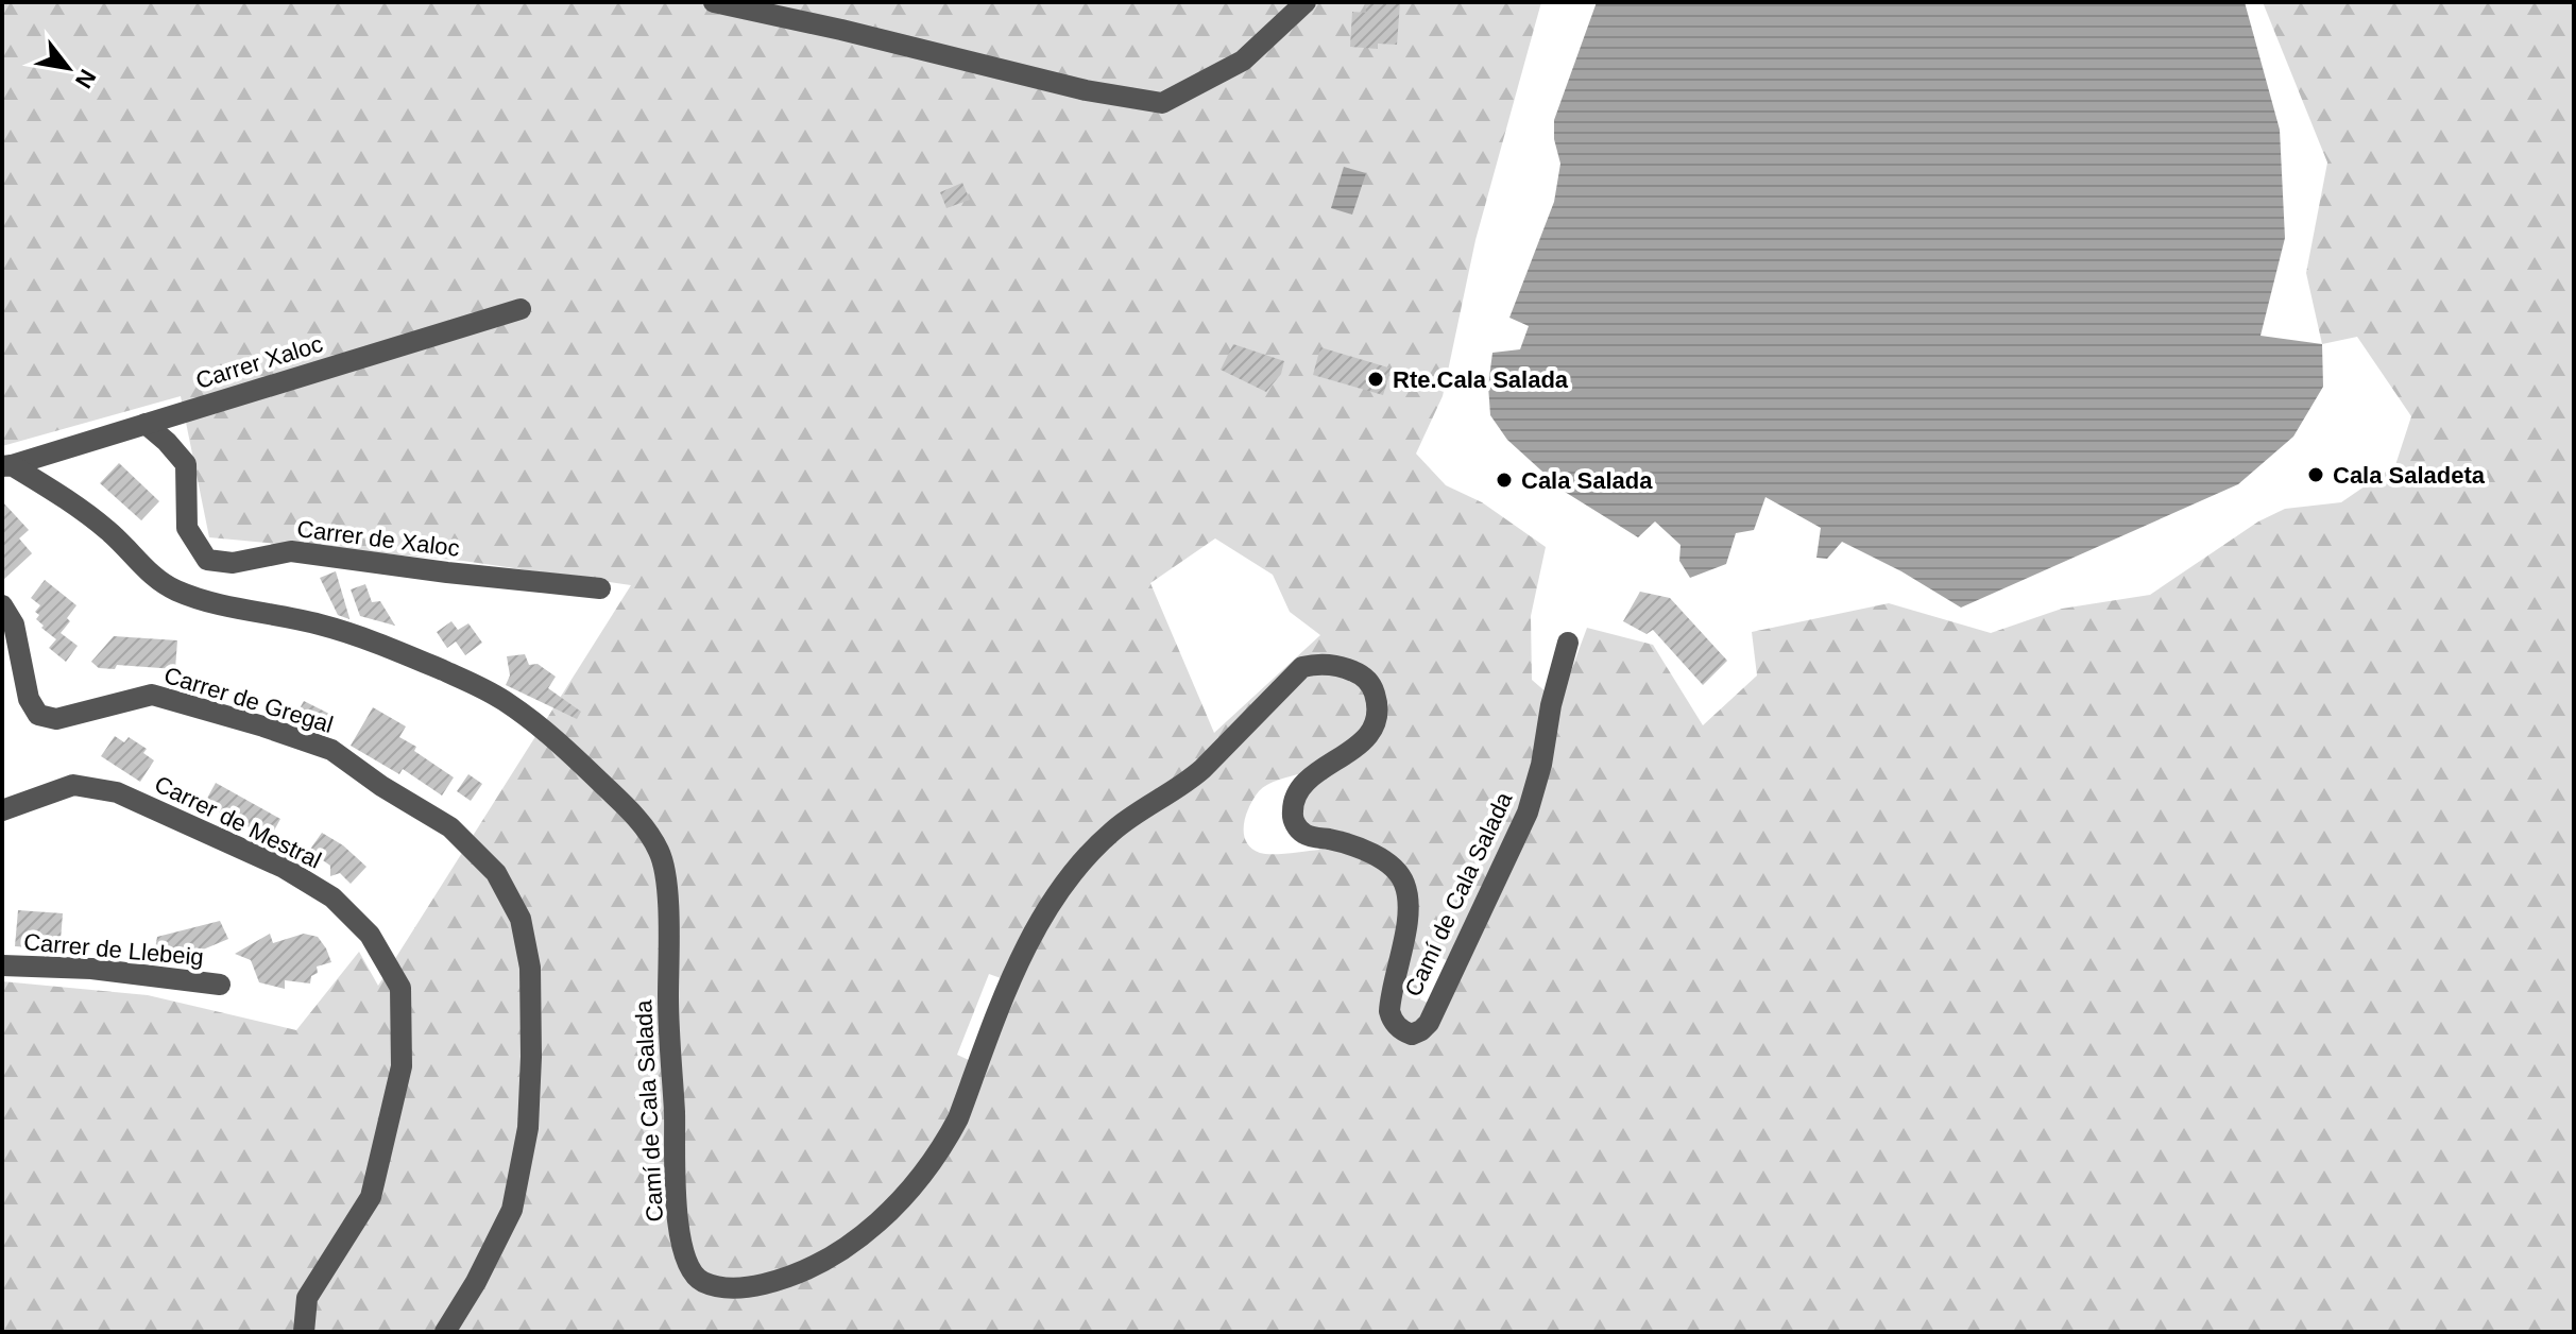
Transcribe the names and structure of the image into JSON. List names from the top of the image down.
{
  "streets": {
    "street": [
      "Carrer Xaloc",
      "Carrer de Xaloc",
      "Carrer de Gregal",
      "Carrer de Mestral",
      "Camí de Cala Salada",
      "Carrer de Llebeig"
    ]
  },
  "crossings": [
    ["Carrer Xaloc", "Carrer de Xaloc"],
    ["Carrer Xaloc", "Camí de Cala Salada"]
  ],
  "places": ["Rte.Cala Salada", "Cala Saladeta", "Cala Salada"],
  "north": "bottom right"
}
